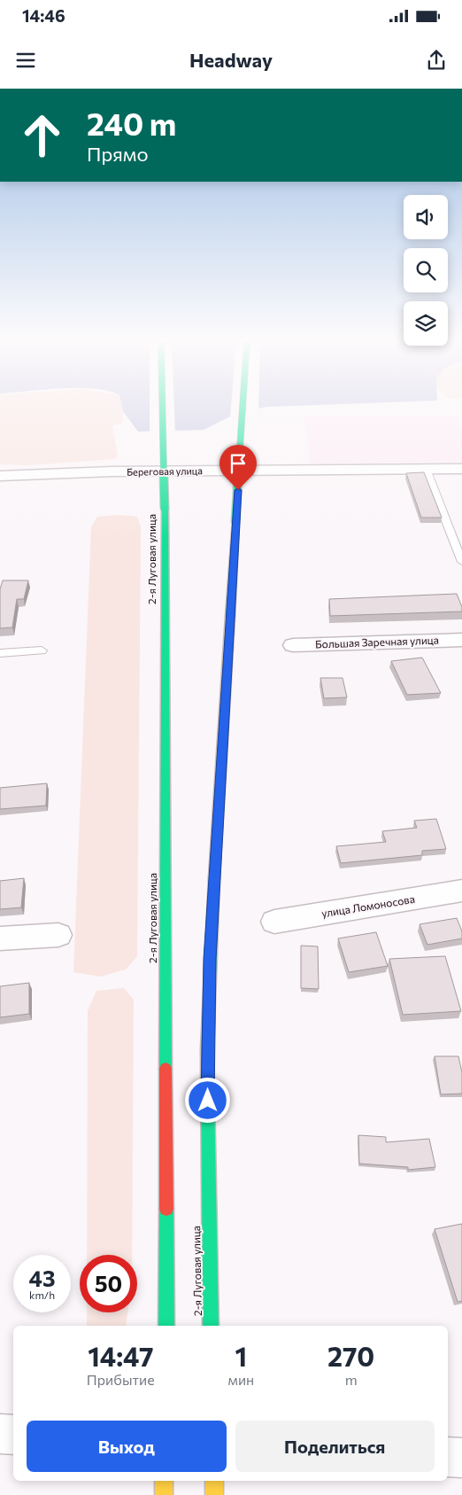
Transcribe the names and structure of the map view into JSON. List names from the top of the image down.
{
  "streets": {
    "main road": ["2-я Луговая улица"],
    "street": ["Береговая улица", "Большая Заречная улица", "улица Ломоносова"]
  },
  "page": {
    "status": "14:46",
    "header": "Headway",
    "turn": ["240 m", "Прямо"],
    "speed": "43 km/h",
    "limit": "50",
    "eta": [
      "14:47",
      "Прибытие",
      "1",
      "мин",
      "270",
      "m"
    ],
    "buttons": ["Выход", "Поделиться"]
  }
}
